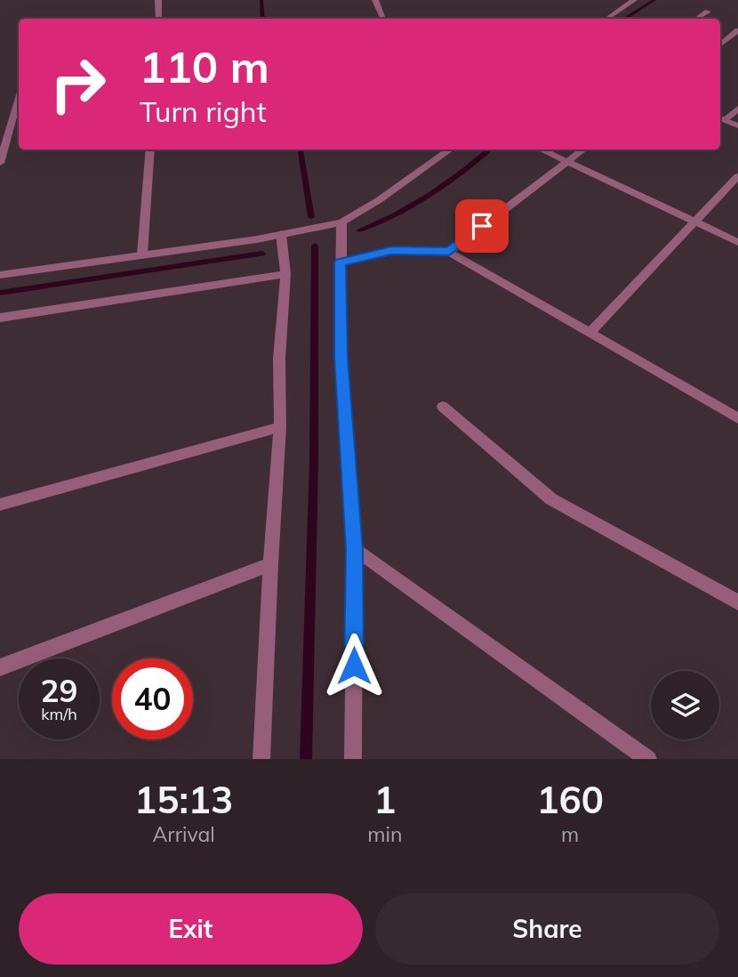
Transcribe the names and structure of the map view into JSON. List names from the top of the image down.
{
  "page": {
    "turn": ["110 m", "Turn right"],
    "speed": "29 km/h",
    "limit": "40",
    "eta": [
      "15:13",
      "Arrival",
      "1",
      "min",
      "160",
      "m"
    ],
    "buttons": ["Exit", "Share"]
  }
}
